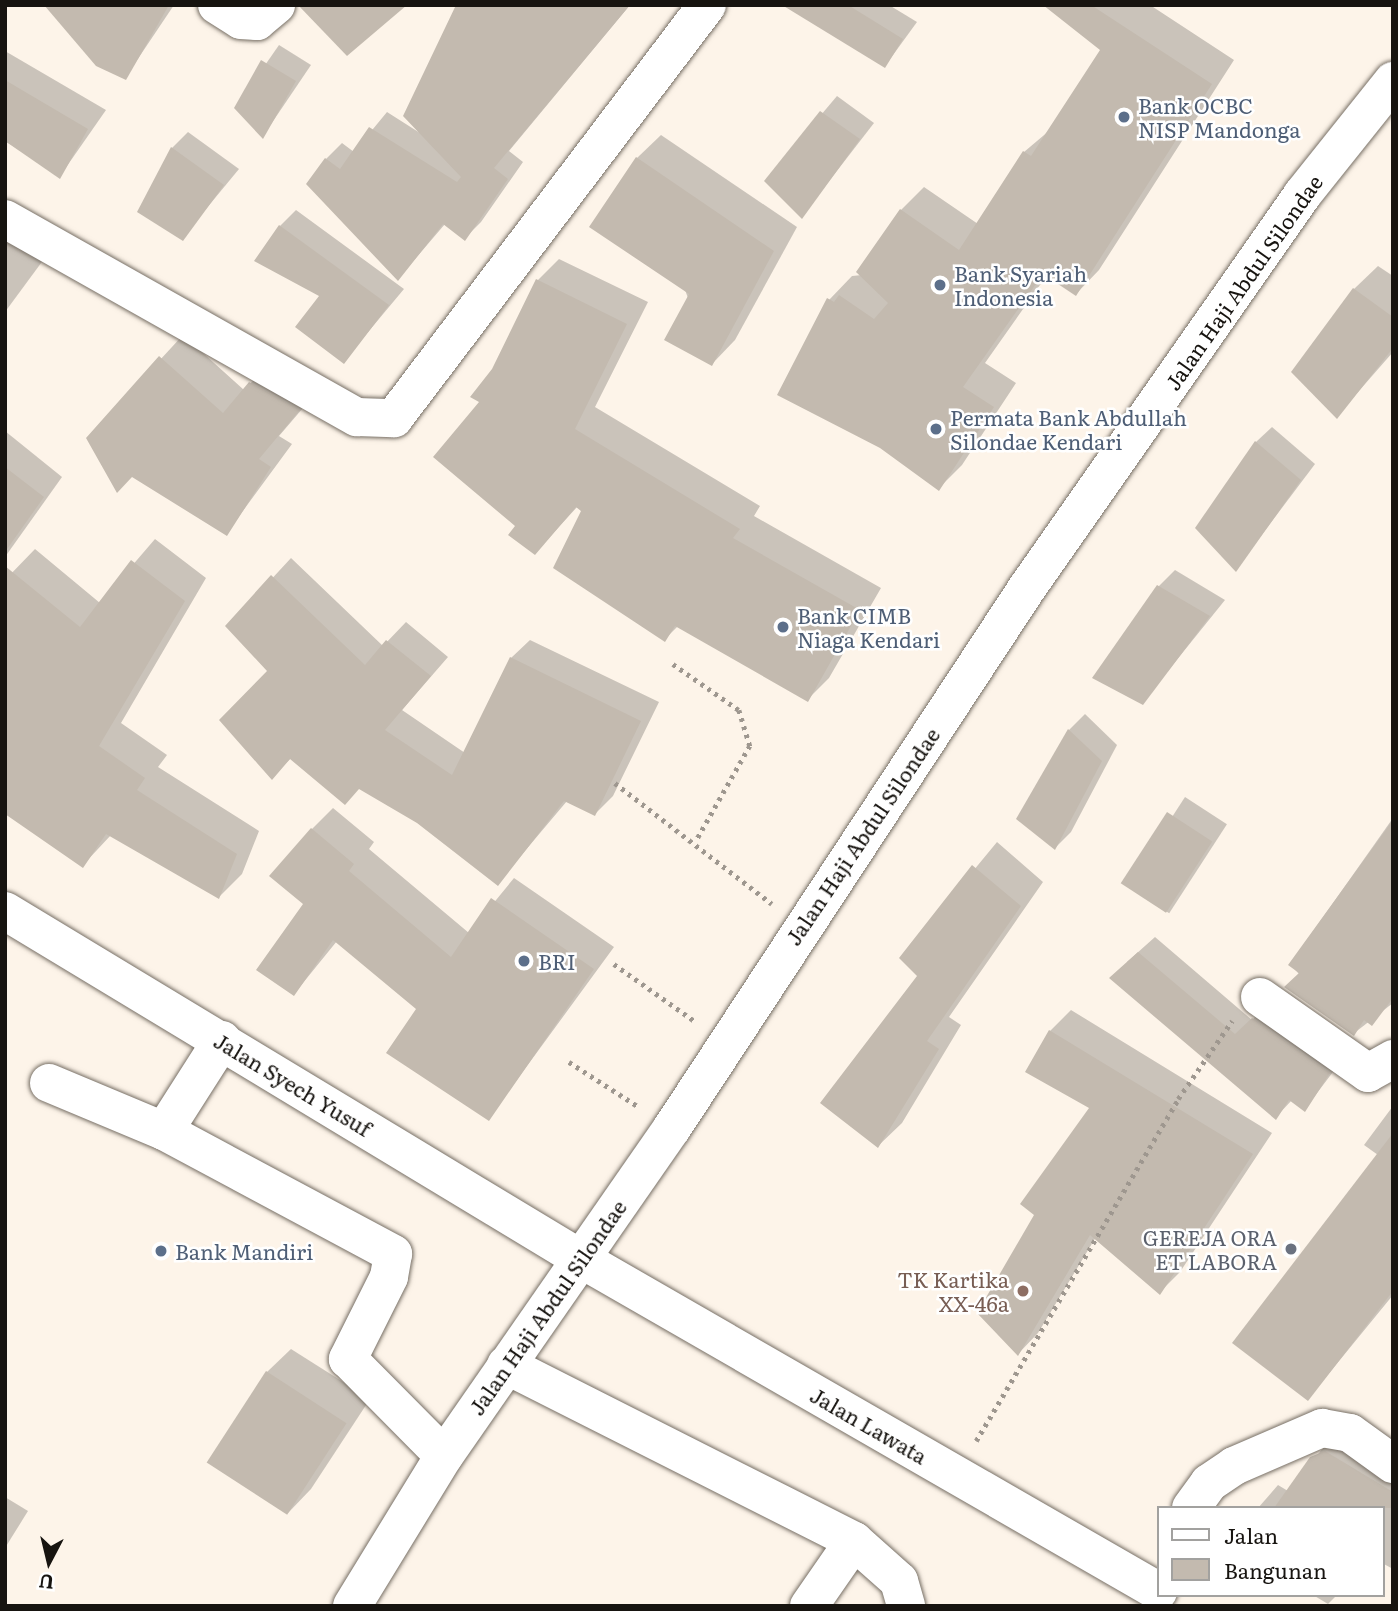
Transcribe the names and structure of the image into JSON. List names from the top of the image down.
{
  "streets": {
    "main road": ["Jalan Haji Abdul Silondae", "Jalan Syech Yusuf", "Jalan Lawata"]
  },
  "crossings": [
    ["Jalan Haji Abdul Silondae", "Jalan Syech Yusuf"],
    ["Jalan Haji Abdul Silondae", "Jalan Lawata"],
    ["Jalan Syech Yusuf", "Jalan Lawata"]
  ],
  "places": [
    "Bank OCBC NISP Mandonga",
    "Bank Syariah Indonesia",
    "Permata Bank Abdullah Silondae Kendari",
    "Bank CIMB Niaga Kendari",
    "BRI",
    "GEREJA ORA ET LABORA",
    "Bank Mandiri",
    "TK Kartika XX-46a"
  ],
  "legend": ["Jalan", "Bangunan"],
  "north": "bottom"
}
